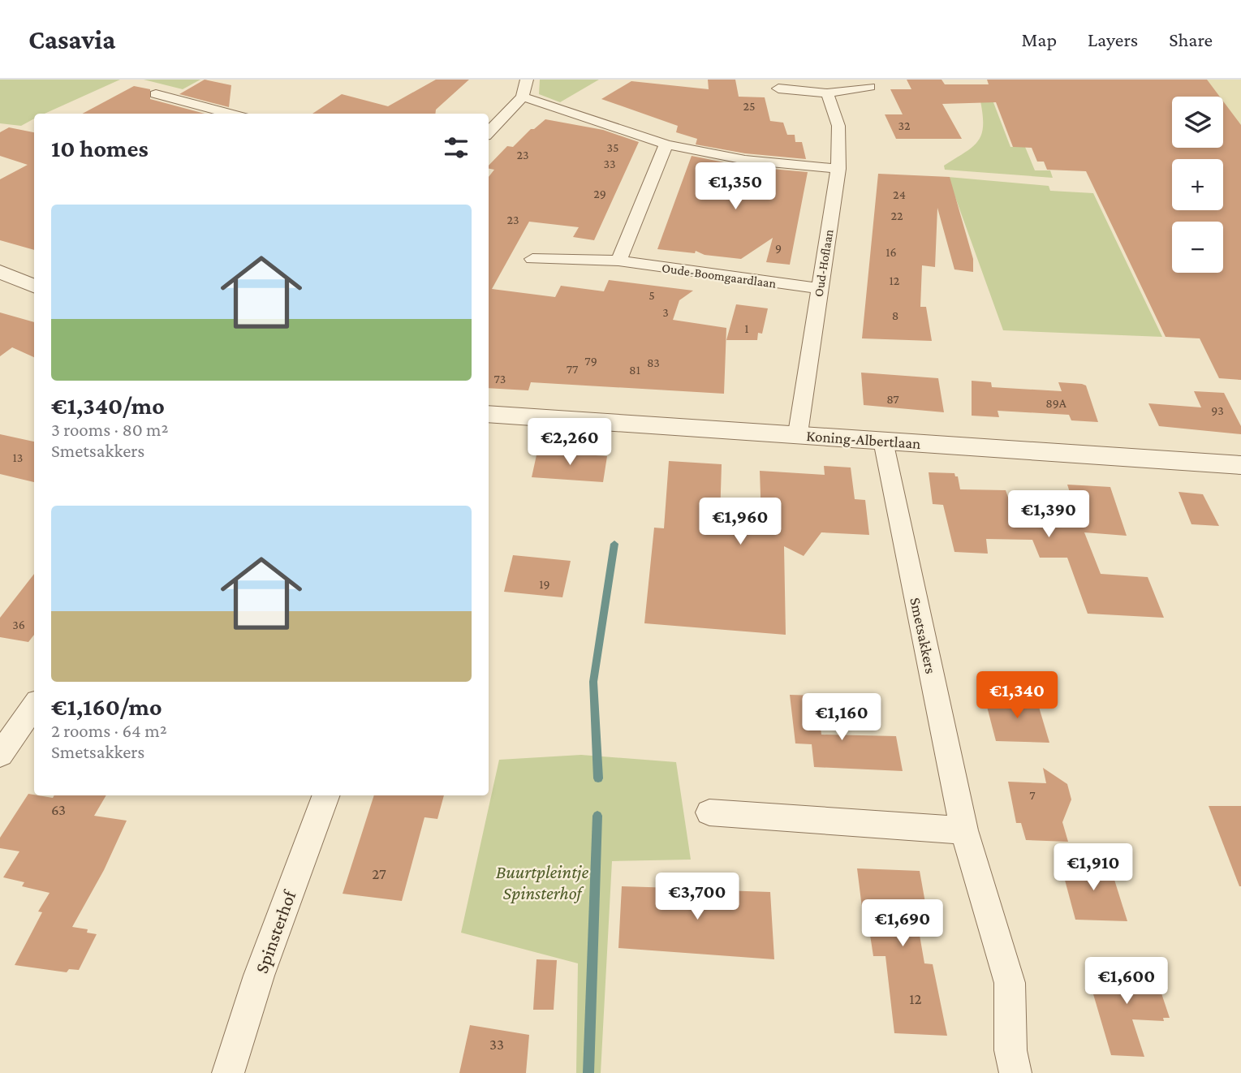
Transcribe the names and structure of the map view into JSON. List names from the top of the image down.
{
  "streets": {
    "street": [
      "Oud-Hoflaan",
      "Oude-Boomgaardlaan",
      "Koning-Albertlaan",
      "Smetsakkers",
      "Spinsterhof"
    ]
  },
  "crossings": [
    ["Oud-Hoflaan", "Oude-Boomgaardlaan"],
    ["Oud-Hoflaan", "Koning-Albertlaan"],
    ["Koning-Albertlaan", "Smetsakkers"]
  ],
  "parks": ["Buurtpleintje Spinsterhof"],
  "house_numbers": [
    "25",
    "32",
    "35",
    "23",
    "33",
    "29",
    "24",
    "22",
    "23",
    "9",
    "16",
    "12",
    "5",
    "3",
    "8",
    "1",
    "79",
    "83",
    "77",
    "81",
    "73",
    "87",
    "89A",
    "93",
    "13",
    "19",
    "36",
    "7",
    "63",
    "27",
    "12",
    "33"
  ],
  "page": {
    "header": "Casavia",
    "nav": ["Map", "Layers", "Share"],
    "map_buttons": ["+", "−"],
    "heading": "10 homes",
    "price": [
      "€1,350",
      "€2,260",
      "€1,390",
      "€1,960",
      "€1,340",
      "€1,160",
      "€1,910",
      "€3,700",
      "€1,690",
      "€1,600"
    ],
    "list": [
      {
        "name": "€1,340/mo",
        "note": "3 rooms · 80 m² · Smetsakkers"
      },
      {
        "name": "€1,160/mo",
        "note": "2 rooms · 64 m² · Smetsakkers"
      }
    ]
  }
}
